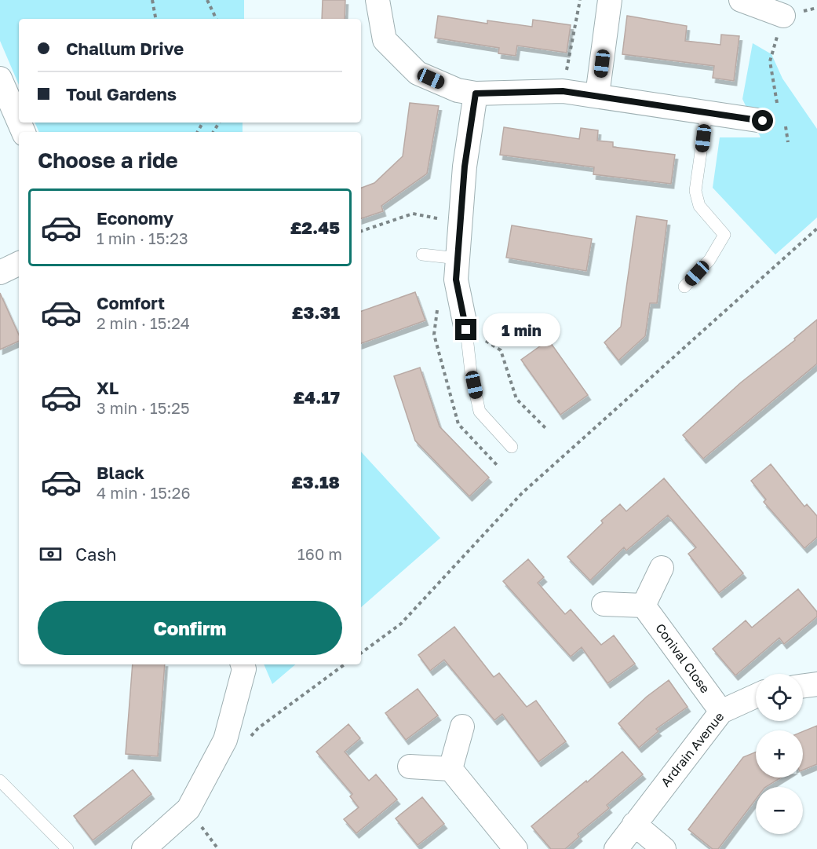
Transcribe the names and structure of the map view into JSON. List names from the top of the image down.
{
  "streets": {
    "street": ["Conival Close", "Ardrain Avenue"]
  },
  "crossings": [
    ["Conival Close", "Ardrain Avenue"]
  ],
  "page": {
    "banner": ["Challum Drive", "Toul Gardens"],
    "heading": "Choose a ride",
    "list": [
      {
        "name": "Economy",
        "note": "1 min · 15:23",
        "value": "£2.45"
      },
      {
        "name": "Comfort",
        "note": "2 min · 15:24",
        "value": "£3.31"
      },
      {
        "name": "XL",
        "note": "3 min · 15:25",
        "value": "£4.17"
      },
      {
        "name": "Black",
        "note": "4 min · 15:26",
        "value": "£3.18"
      }
    ],
    "bubble": "1 min",
    "pay": ["Cash", "160 m"],
    "buttons": "Confirm",
    "map_buttons": ["+", "−"]
  }
}
